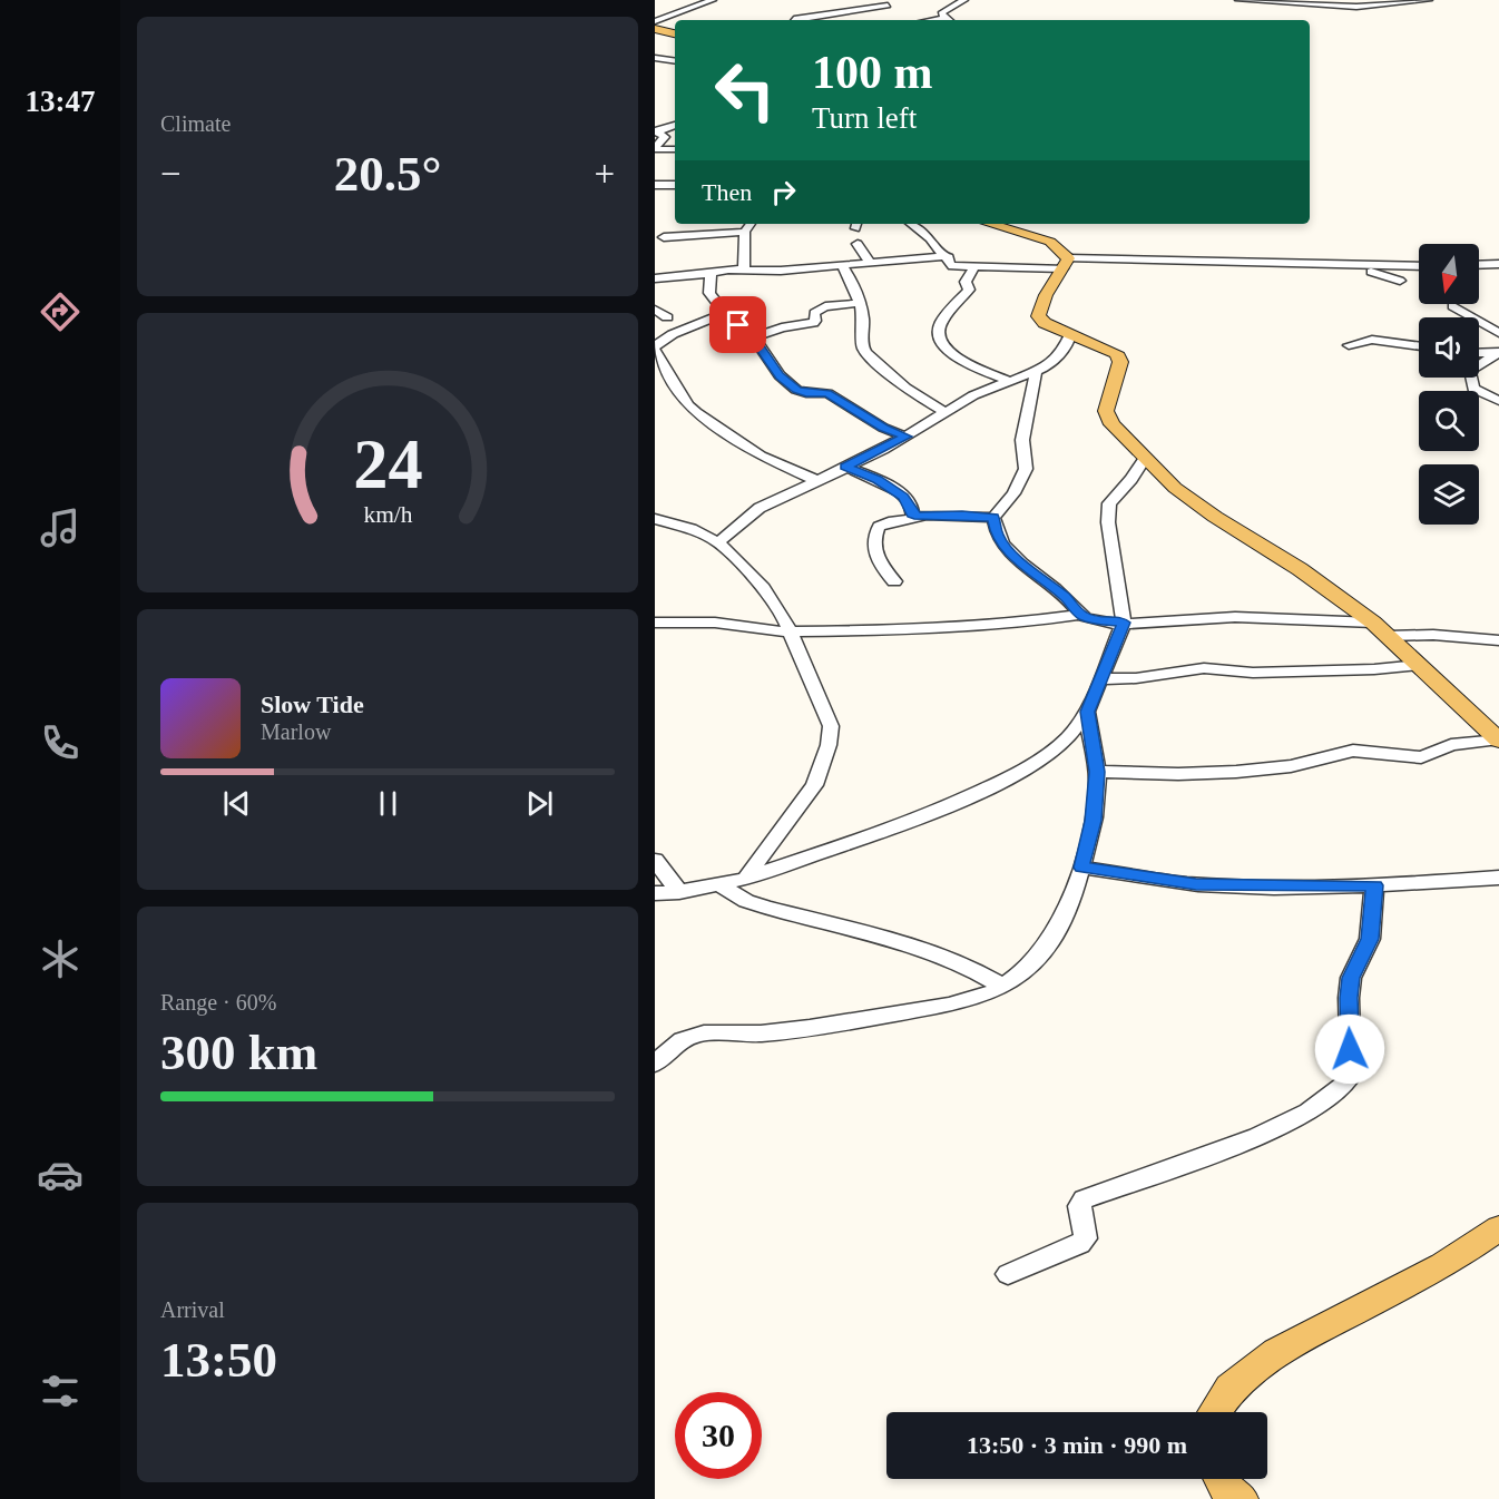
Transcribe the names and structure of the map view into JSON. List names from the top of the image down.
{
  "north": "bottom",
  "page": {
    "tabs": "13:47",
    "tile": [
      "Climate",
      ["Range · 60%", "300 km"],
      ["Arrival", "13:50"]
    ],
    "turn": ["100 m", "Turn left"],
    "heat": ["−", "20.5°", "+"],
    "then": "Then",
    "song": ["Slow Tide", "Marlow"],
    "limit": "30",
    "trip": "13:50 · 3 min · 990 m",
    "gauge": ["24", "km/h"]
  }
}
